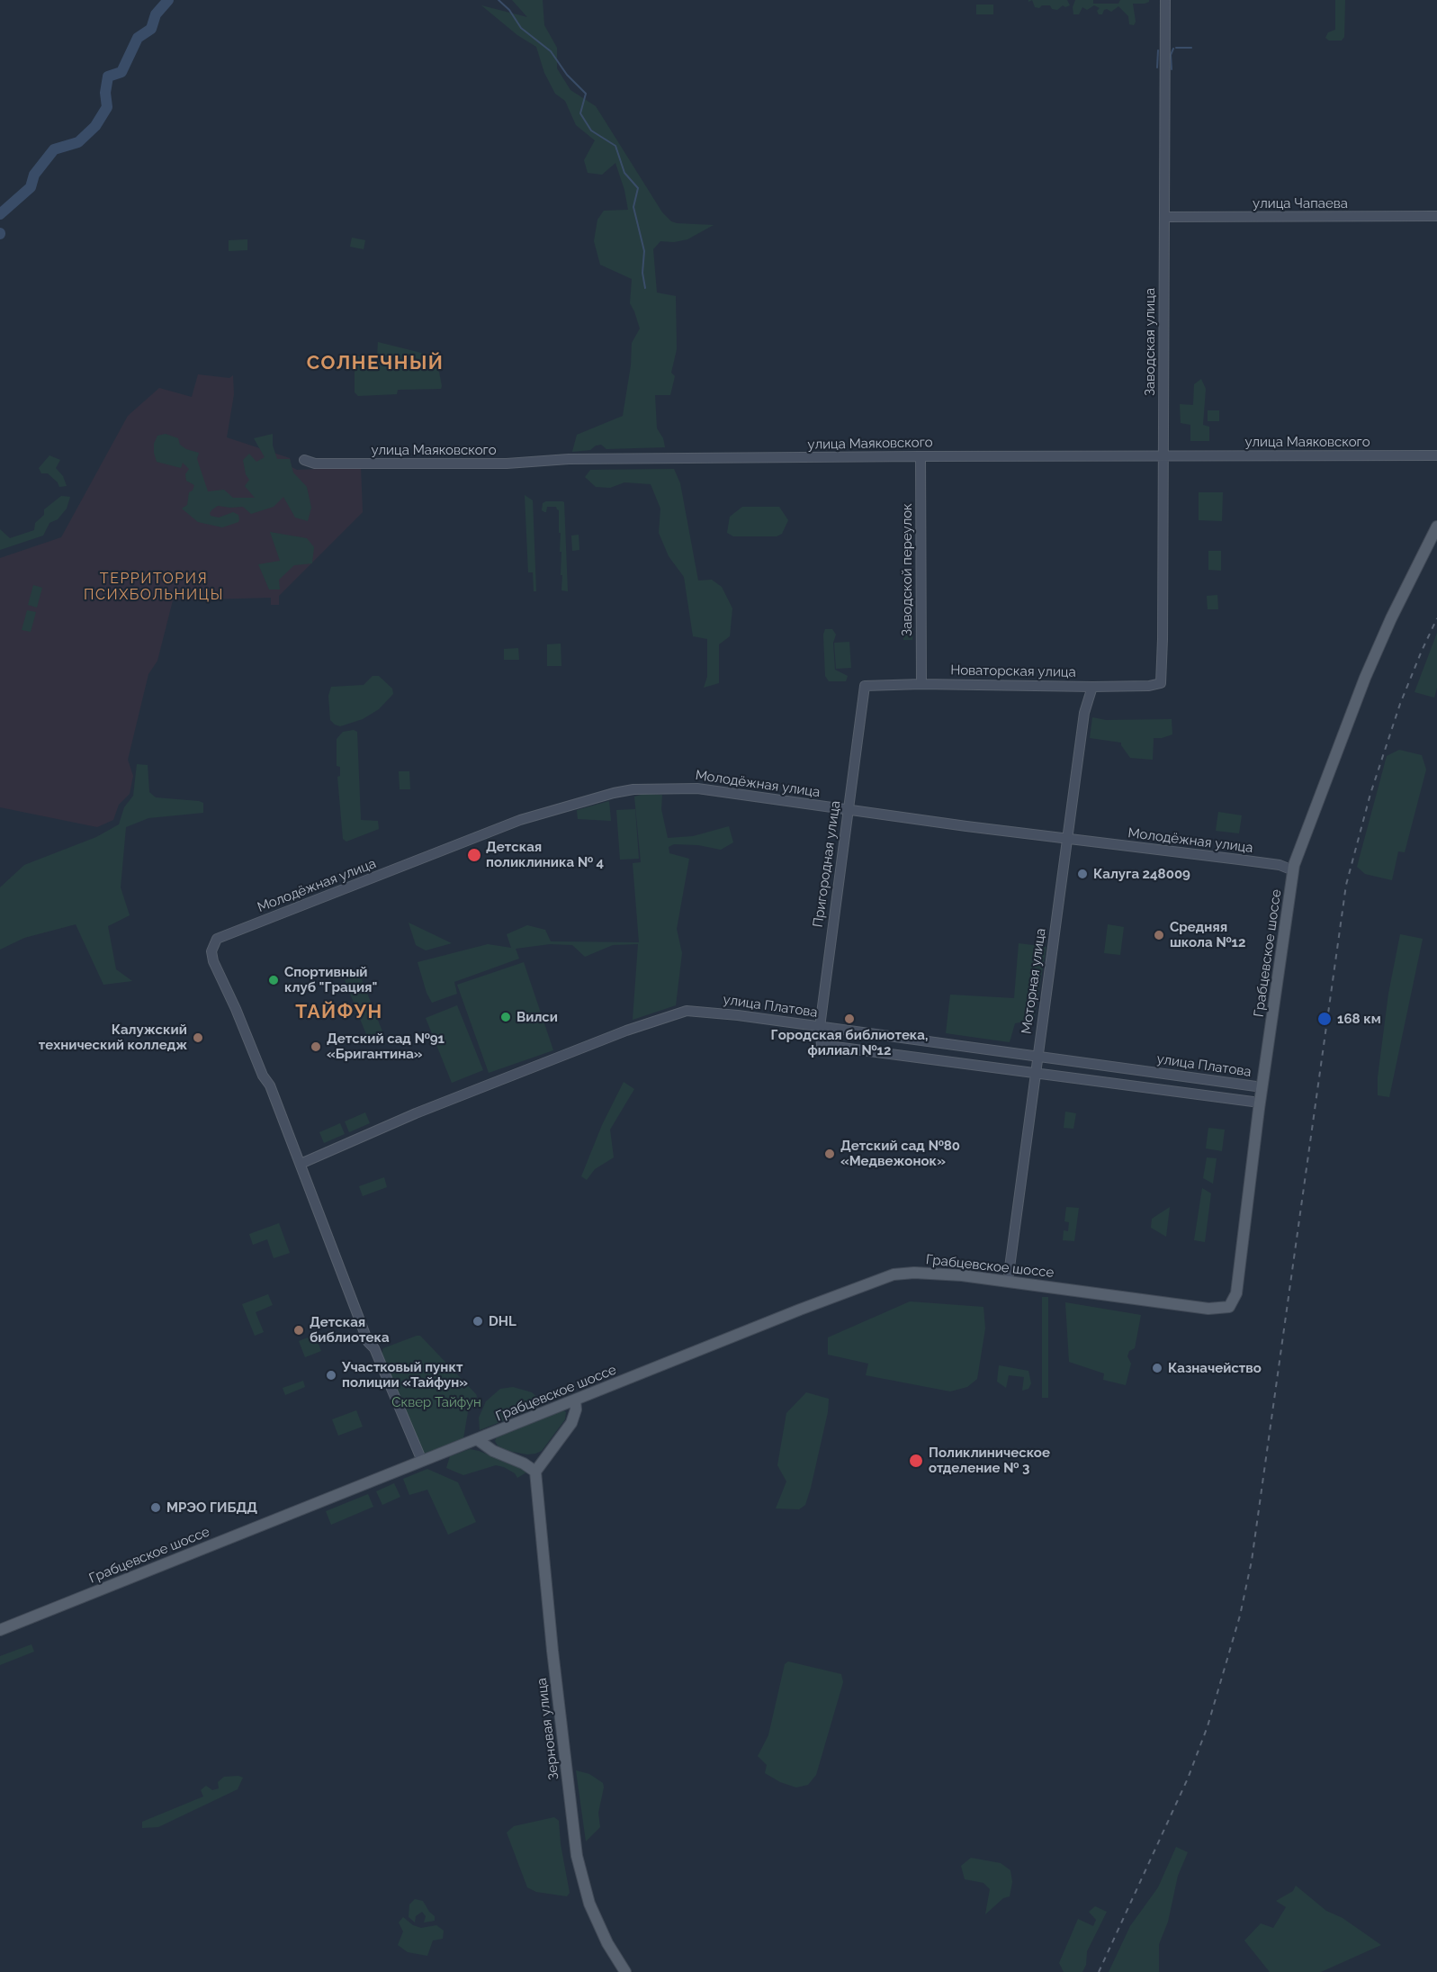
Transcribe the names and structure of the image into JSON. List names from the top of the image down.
{
  "streets": {
    "main road": ["Грабцевское шоссе", "Зерновая улица"],
    "street": [
      "улица Чапаева",
      "Заводская улица",
      "улица Маяковского",
      "Заводской переулок",
      "Новаторская улица",
      "Молодёжная улица",
      "Пригородная улица",
      "Моторная улица",
      "улица Платова"
    ]
  },
  "crossings": [
    ["улица Чапаева", "Заводская улица"],
    ["Заводская улица", "улица Маяковского"],
    ["Заводская улица", "Новаторская улица"],
    ["улица Маяковского", "Заводской переулок"],
    ["Заводской переулок", "Новаторская улица"],
    ["Новаторская улица", "Пригородная улица"],
    ["Новаторская улица", "Моторная улица"],
    ["Молодёжная улица", "Пригородная улица"],
    ["Молодёжная улица", "Грабцевское шоссе"],
    ["Молодёжная улица", "Моторная улица"],
    ["Молодёжная улица", "улица Платова"],
    ["Пригородная улица", "Моторная улица"],
    ["Пригородная улица", "улица Платова"],
    ["Грабцевское шоссе", "Моторная улица"],
    ["Грабцевское шоссе", "улица Платова"],
    ["Моторная улица", "улица Платова"]
  ],
  "districts": ["СОЛНЕЧНЫЙ", "ТЕРРИТОРИЯ ПСИХБОЛЬНИЦЫ", "ТАЙФУН"],
  "parks": ["Сквер Тайфун"],
  "places": [
    "Детская поликлиника № 4",
    "Калуга 248009",
    "Средняя школа №12",
    "Спортивный клуб \"Грация\"",
    "Вилси",
    "Городская библиотека, филиал №12",
    "168 км",
    "Калужский технический колледж",
    "Детский сад №91 «Бригантина»",
    "Детский сад №80 «Медвежонок»",
    "DHL",
    "Детская библиотека",
    "Казначейство",
    "Участковый пункт полиции «Тайфун»",
    "Поликлиническое отделение № 3",
    "МРЭО ГИБДД"
  ]
}
